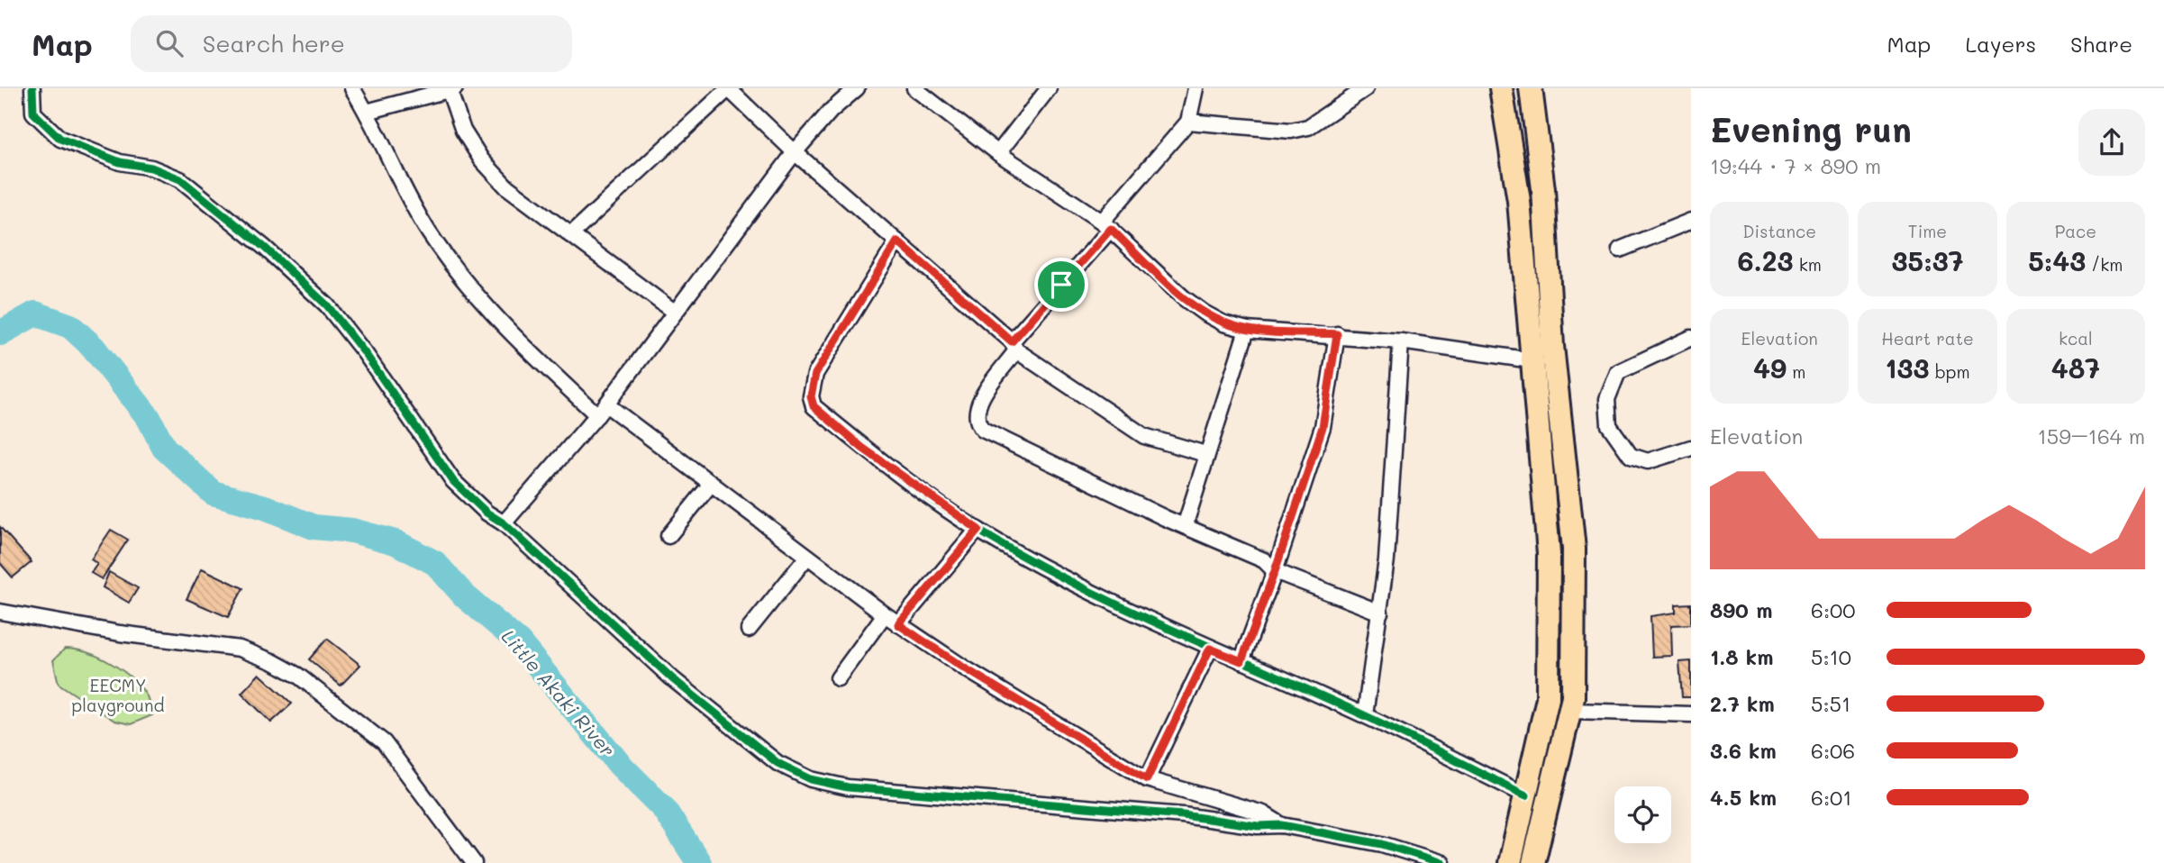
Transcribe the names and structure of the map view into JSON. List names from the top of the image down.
{
  "water": ["Little Akaki River"],
  "parks": ["EECMY playground"],
  "page": {
    "header": "Map",
    "search": "Search here",
    "nav": ["Map", "Layers", "Share"],
    "heading": ["Evening run", "19:44 · 7 × 890 m"],
    "stats": [
      ["Distance", "6.23 km"],
      ["Time", "35:37"],
      ["Pace", "5:43 /km"],
      ["Elevation", "49 m"],
      ["Heart rate", "133 bpm"],
      ["kcal", "487"]
    ],
    "chart": ["Elevation", "159–164 m"],
    "list": [
      {
        "name": "890 m",
        "note": "6:00"
      },
      {
        "name": "1.8 km",
        "note": "5:10"
      },
      {
        "name": "2.7 km",
        "note": "5:51"
      },
      {
        "name": "3.6 km",
        "note": "6:06"
      },
      {
        "name": "4.5 km",
        "note": "6:01"
      }
    ]
  }
}
